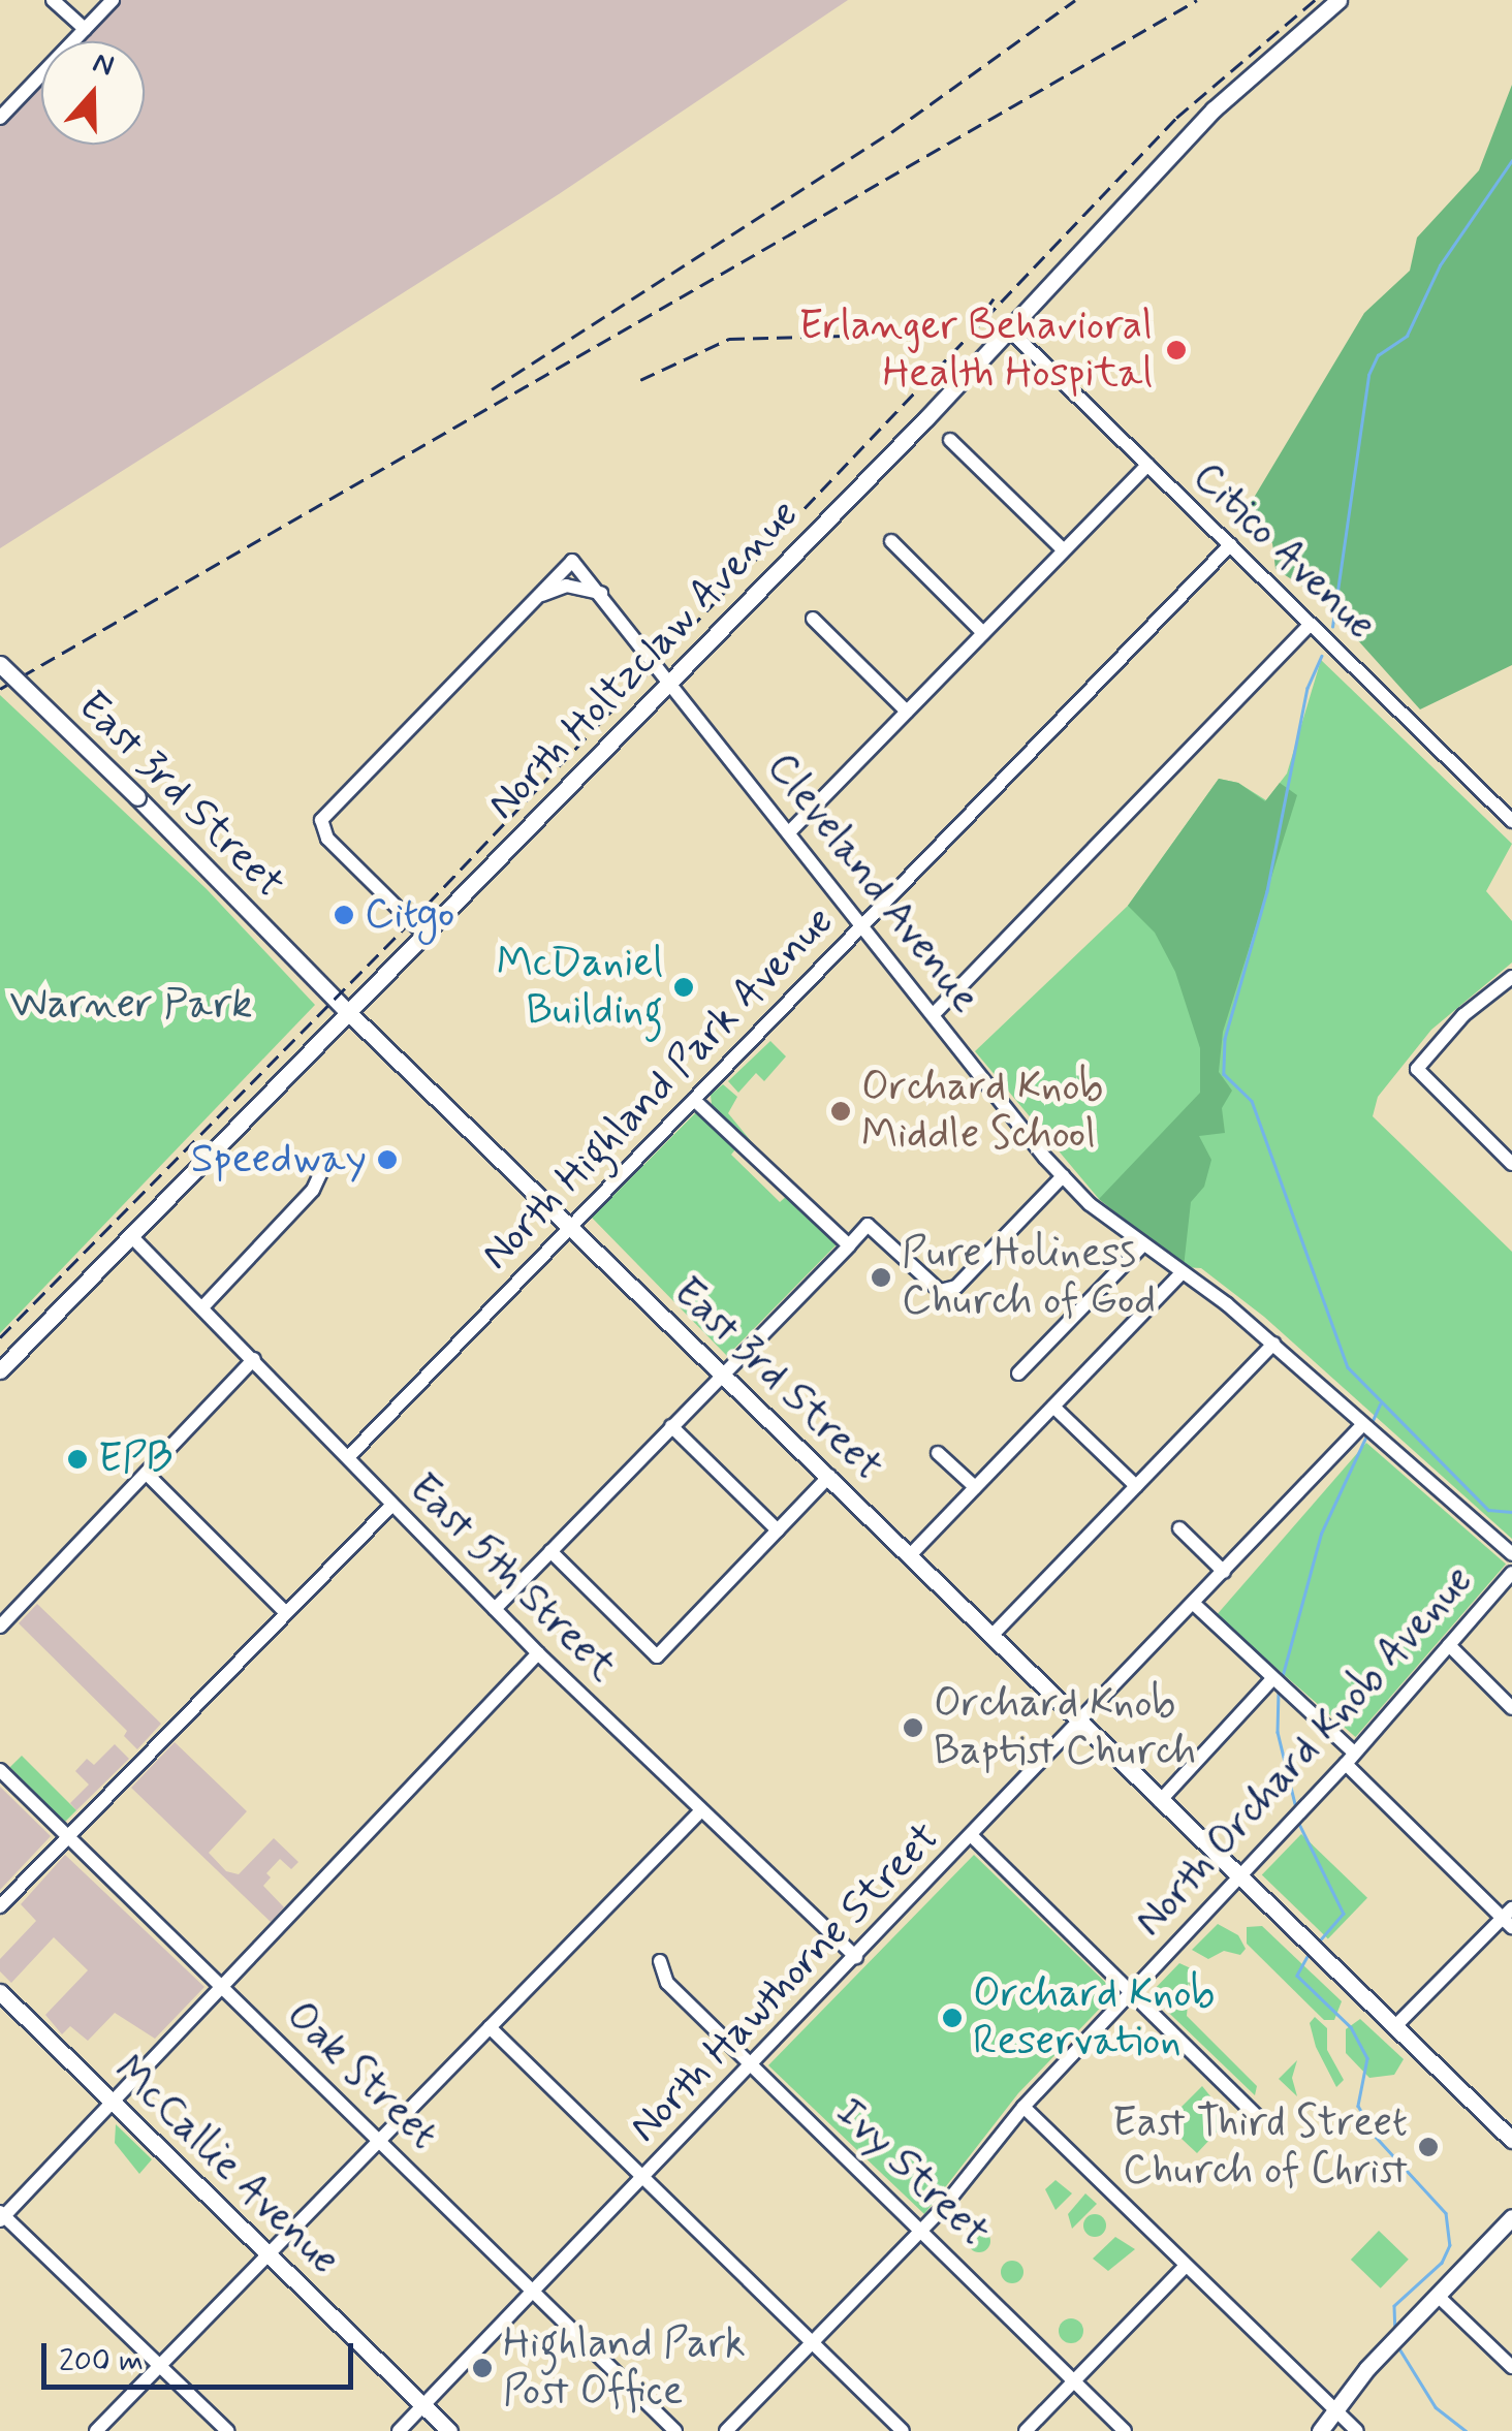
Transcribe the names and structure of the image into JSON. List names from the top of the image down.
{
  "streets": {
    "main road": ["North Holtzclaw Avenue", "East 3rd Street", "McCallie Avenue"],
    "street": [
      "Citico Avenue",
      "Cleveland Avenue",
      "North Highland Park Avenue",
      "East 5th Street",
      "North Orchard Knob Avenue",
      "North Hawthorne Street",
      "Oak Street",
      "Ivy Street"
    ]
  },
  "crossings": [
    ["Citico Avenue", "North Holtzclaw Avenue"],
    ["Citico Avenue", "North Highland Park Avenue"],
    ["North Holtzclaw Avenue", "East 3rd Street"],
    ["North Holtzclaw Avenue", "Cleveland Avenue"],
    ["North Holtzclaw Avenue", "East 5th Street"],
    ["East 3rd Street", "North Highland Park Avenue"],
    ["East 3rd Street", "North Orchard Knob Avenue"],
    ["East 3rd Street", "North Hawthorne Street"],
    ["Cleveland Avenue", "North Highland Park Avenue"],
    ["Cleveland Avenue", "North Hawthorne Street"],
    ["North Highland Park Avenue", "East 5th Street"],
    ["East 5th Street", "North Hawthorne Street"],
    ["North Orchard Knob Avenue", "Ivy Street"],
    ["North Hawthorne Street", "Oak Street"],
    ["North Hawthorne Street", "McCallie Avenue"],
    ["North Hawthorne Street", "Ivy Street"]
  ],
  "parks": ["Warner Park"],
  "places": [
    "Erlanger Behavioral Health Hospital",
    "Citgo",
    "McDaniel Building",
    "Orchard Knob Middle School",
    "Speedway",
    "Pure Holiness Church of God",
    "EPB",
    "Orchard Knob Baptist Church",
    "Orchard Knob Reservation",
    "East Third Street Church of Christ",
    "Highland Park Post Office"
  ],
  "scale_bar": "200 m",
  "north": "top"
}
